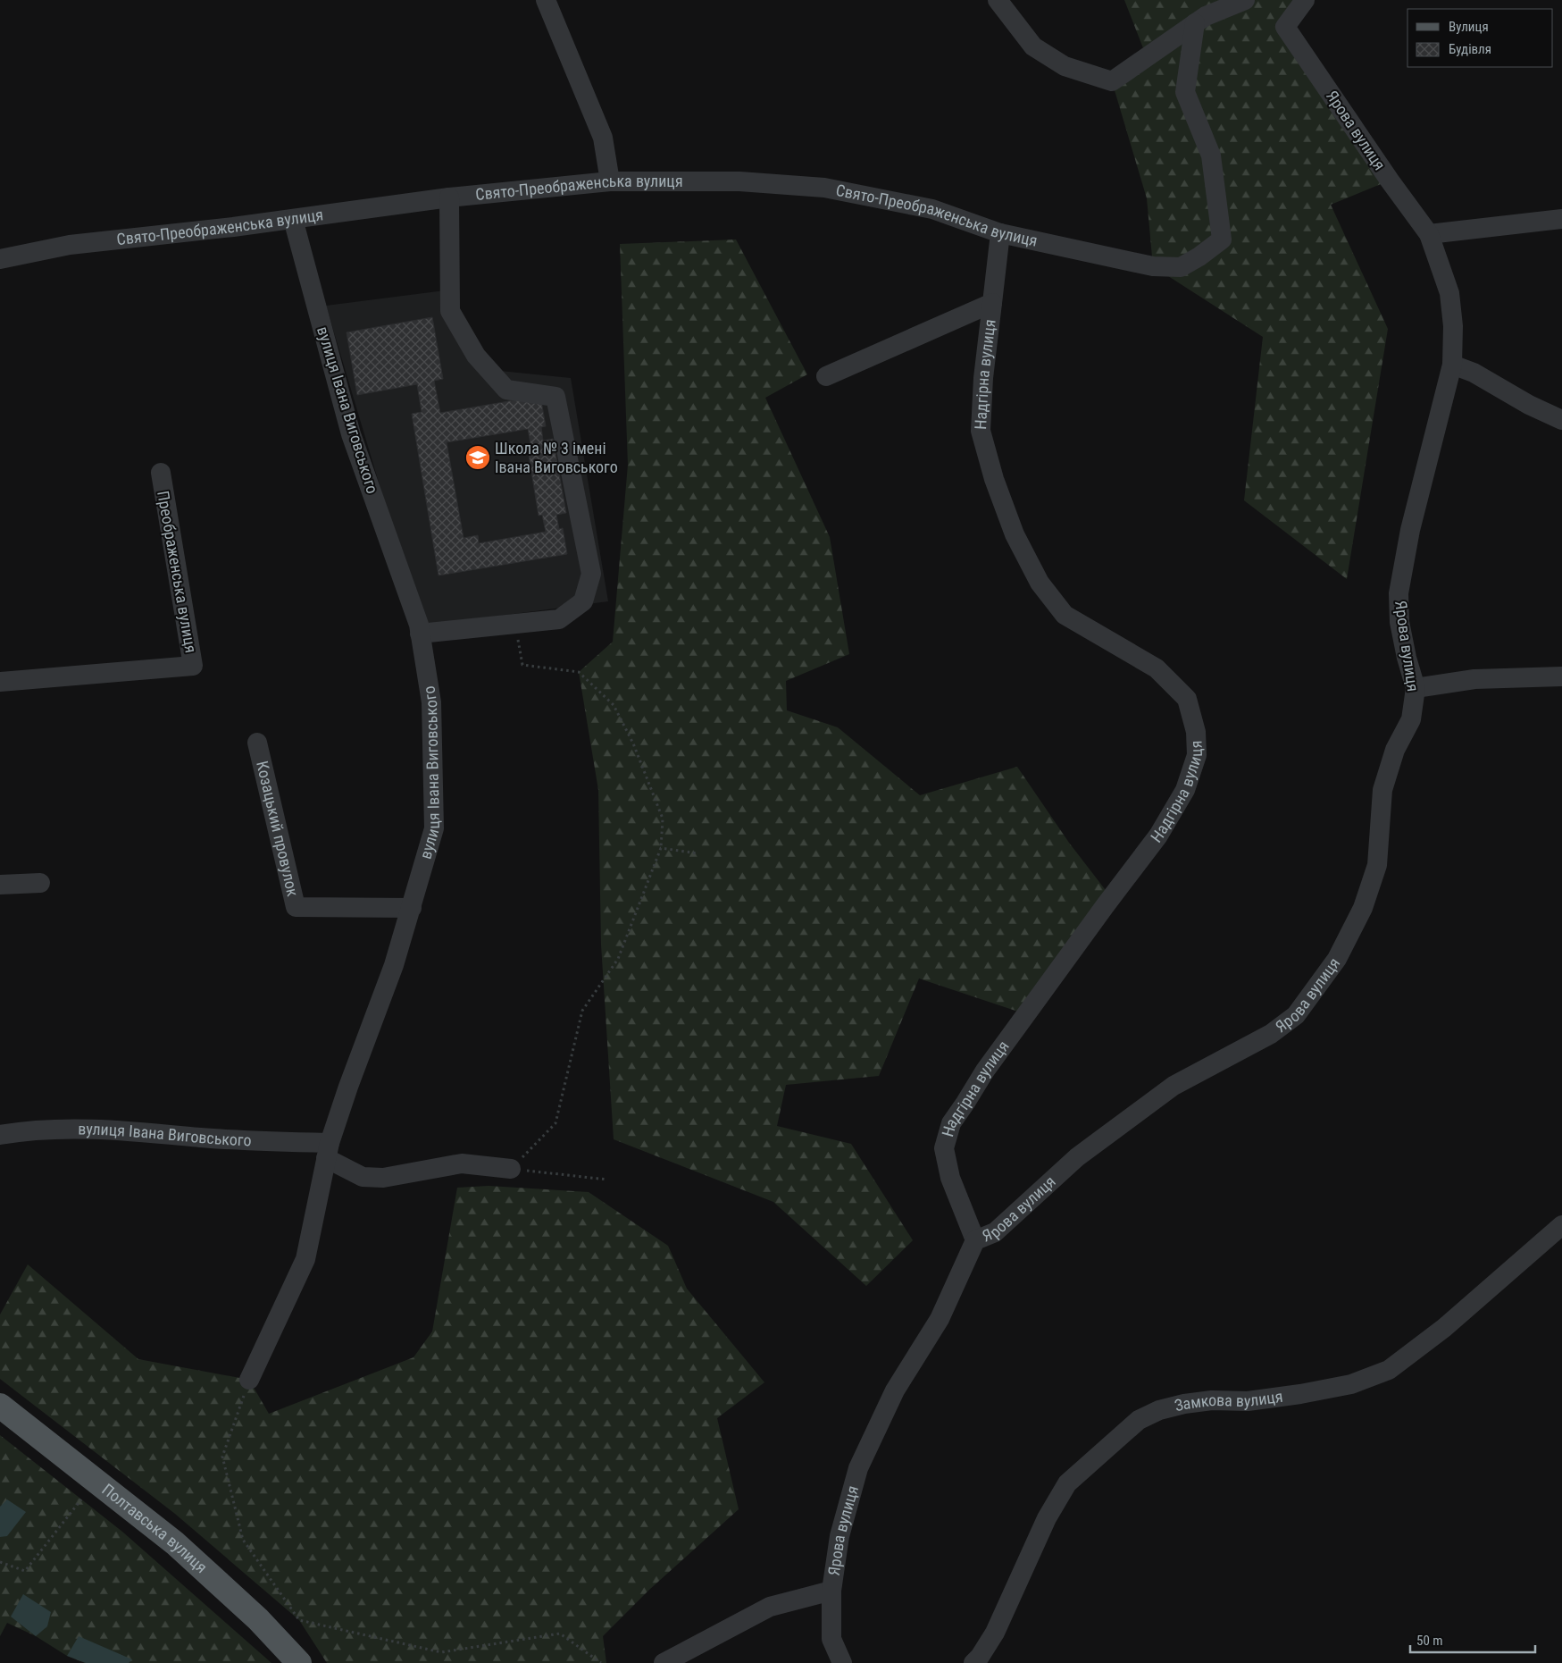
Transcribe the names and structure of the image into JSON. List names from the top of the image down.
{
  "streets": {
    "main road": ["Полтавська вулиця"],
    "street": [
      "Ярова вулиця",
      "Свято-Преображенська вулиця",
      "Надгірна вулиця",
      "вулиця Івана Виговського",
      "Преображенська вулиця",
      "Козацький провулок",
      "Замкова вулиця"
    ]
  },
  "crossings": [
    ["Ярова вулиця", "Надгірна вулиця"],
    ["Свято-Преображенська вулиця", "Надгірна вулиця"],
    ["Свято-Преображенська вулиця", "вулиця Івана Виговського"],
    ["вулиця Івана Виговського", "Козацький провулок"]
  ],
  "places": {
    "school or university": ["Школа № 3 імені Івана Виговського"]
  },
  "legend": ["Вулиця", "Будівля"],
  "scale_bar": "50 m"
}
